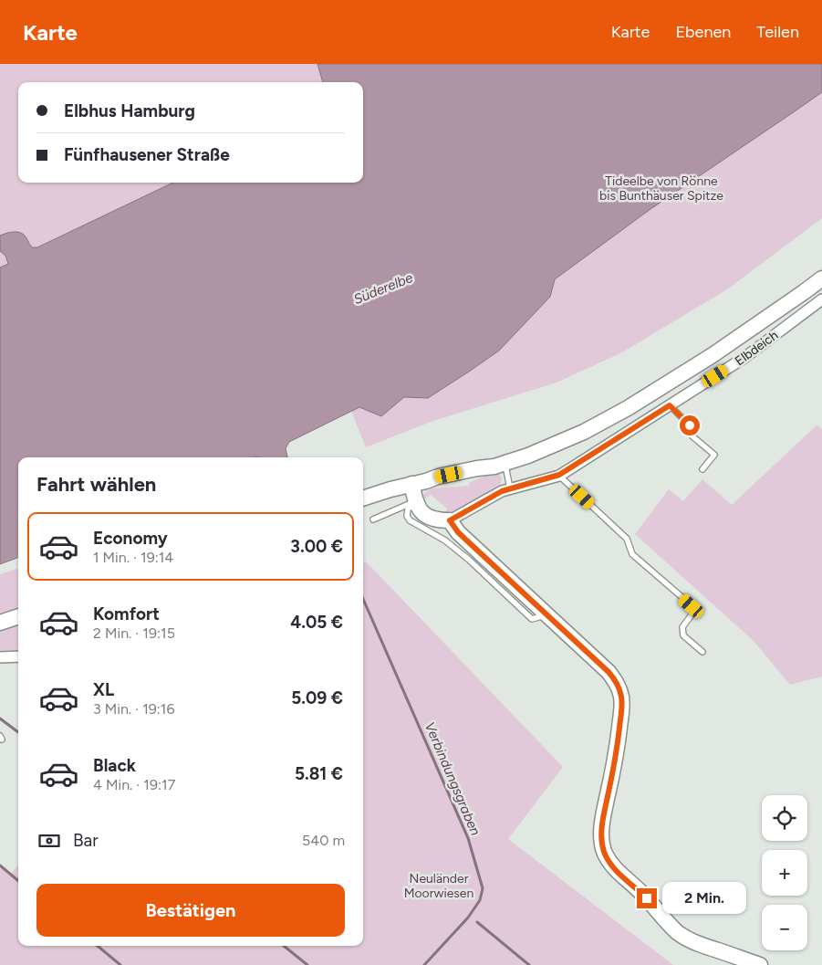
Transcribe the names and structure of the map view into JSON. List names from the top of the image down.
{
  "streets": {
    "street": ["Elbdeich"]
  },
  "water": ["Süderelbe", "Verbindungsgraben"],
  "parks": ["Tideelbe von Rönne bis Bunthäuser Spitze", "Neuländer Moorwiesen"],
  "page": {
    "header": "Karte",
    "nav": ["Karte", "Ebenen", "Teilen"],
    "banner": ["Elbhus Hamburg", "Fünfhausener Straße"],
    "heading": "Fahrt wählen",
    "list": [
      {
        "name": "Economy",
        "note": "1 Min. · 19:14",
        "value": "3.00 €"
      },
      {
        "name": "Komfort",
        "note": "2 Min. · 19:15",
        "value": "4.05 €"
      },
      {
        "name": "XL",
        "note": "3 Min. · 19:16",
        "value": "5.09 €"
      },
      {
        "name": "Black",
        "note": "4 Min. · 19:17",
        "value": "5.81 €"
      }
    ],
    "map_buttons": ["+", "−"],
    "pay": ["Bar", "540 m"],
    "buttons": "Bestätigen",
    "bubble": "2 Min."
  }
}
